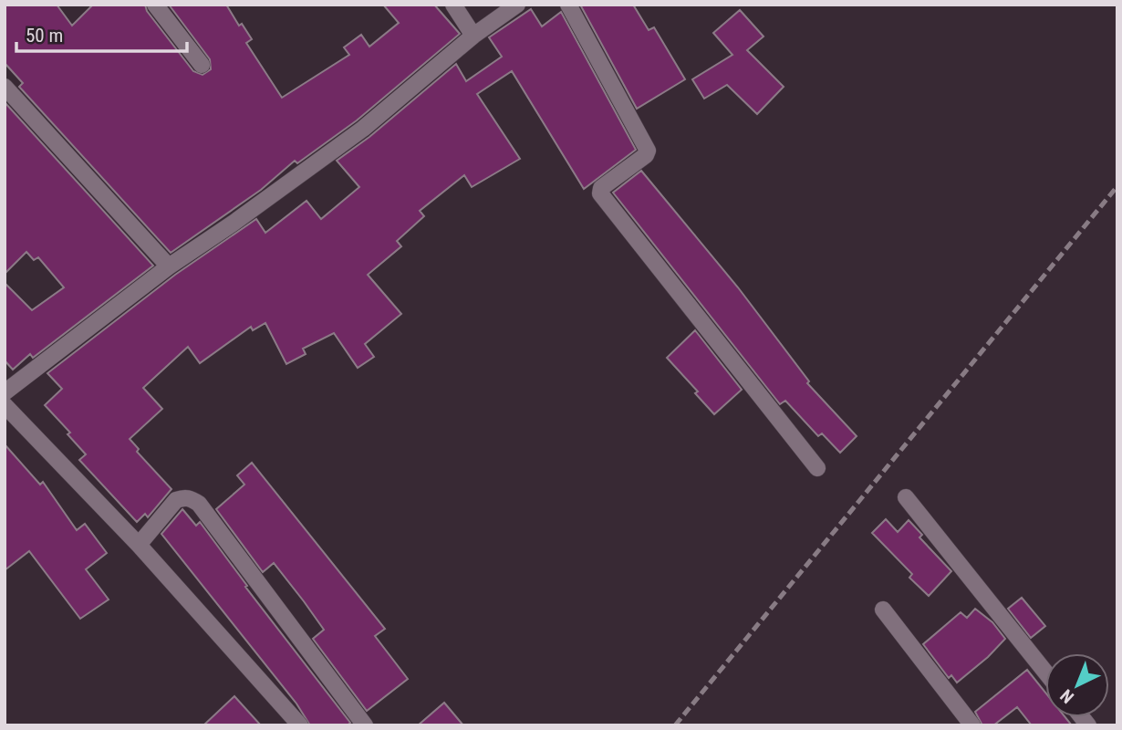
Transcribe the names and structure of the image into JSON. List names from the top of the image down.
{
  "scale_bar": "50 m",
  "north": "bottom left"
}
